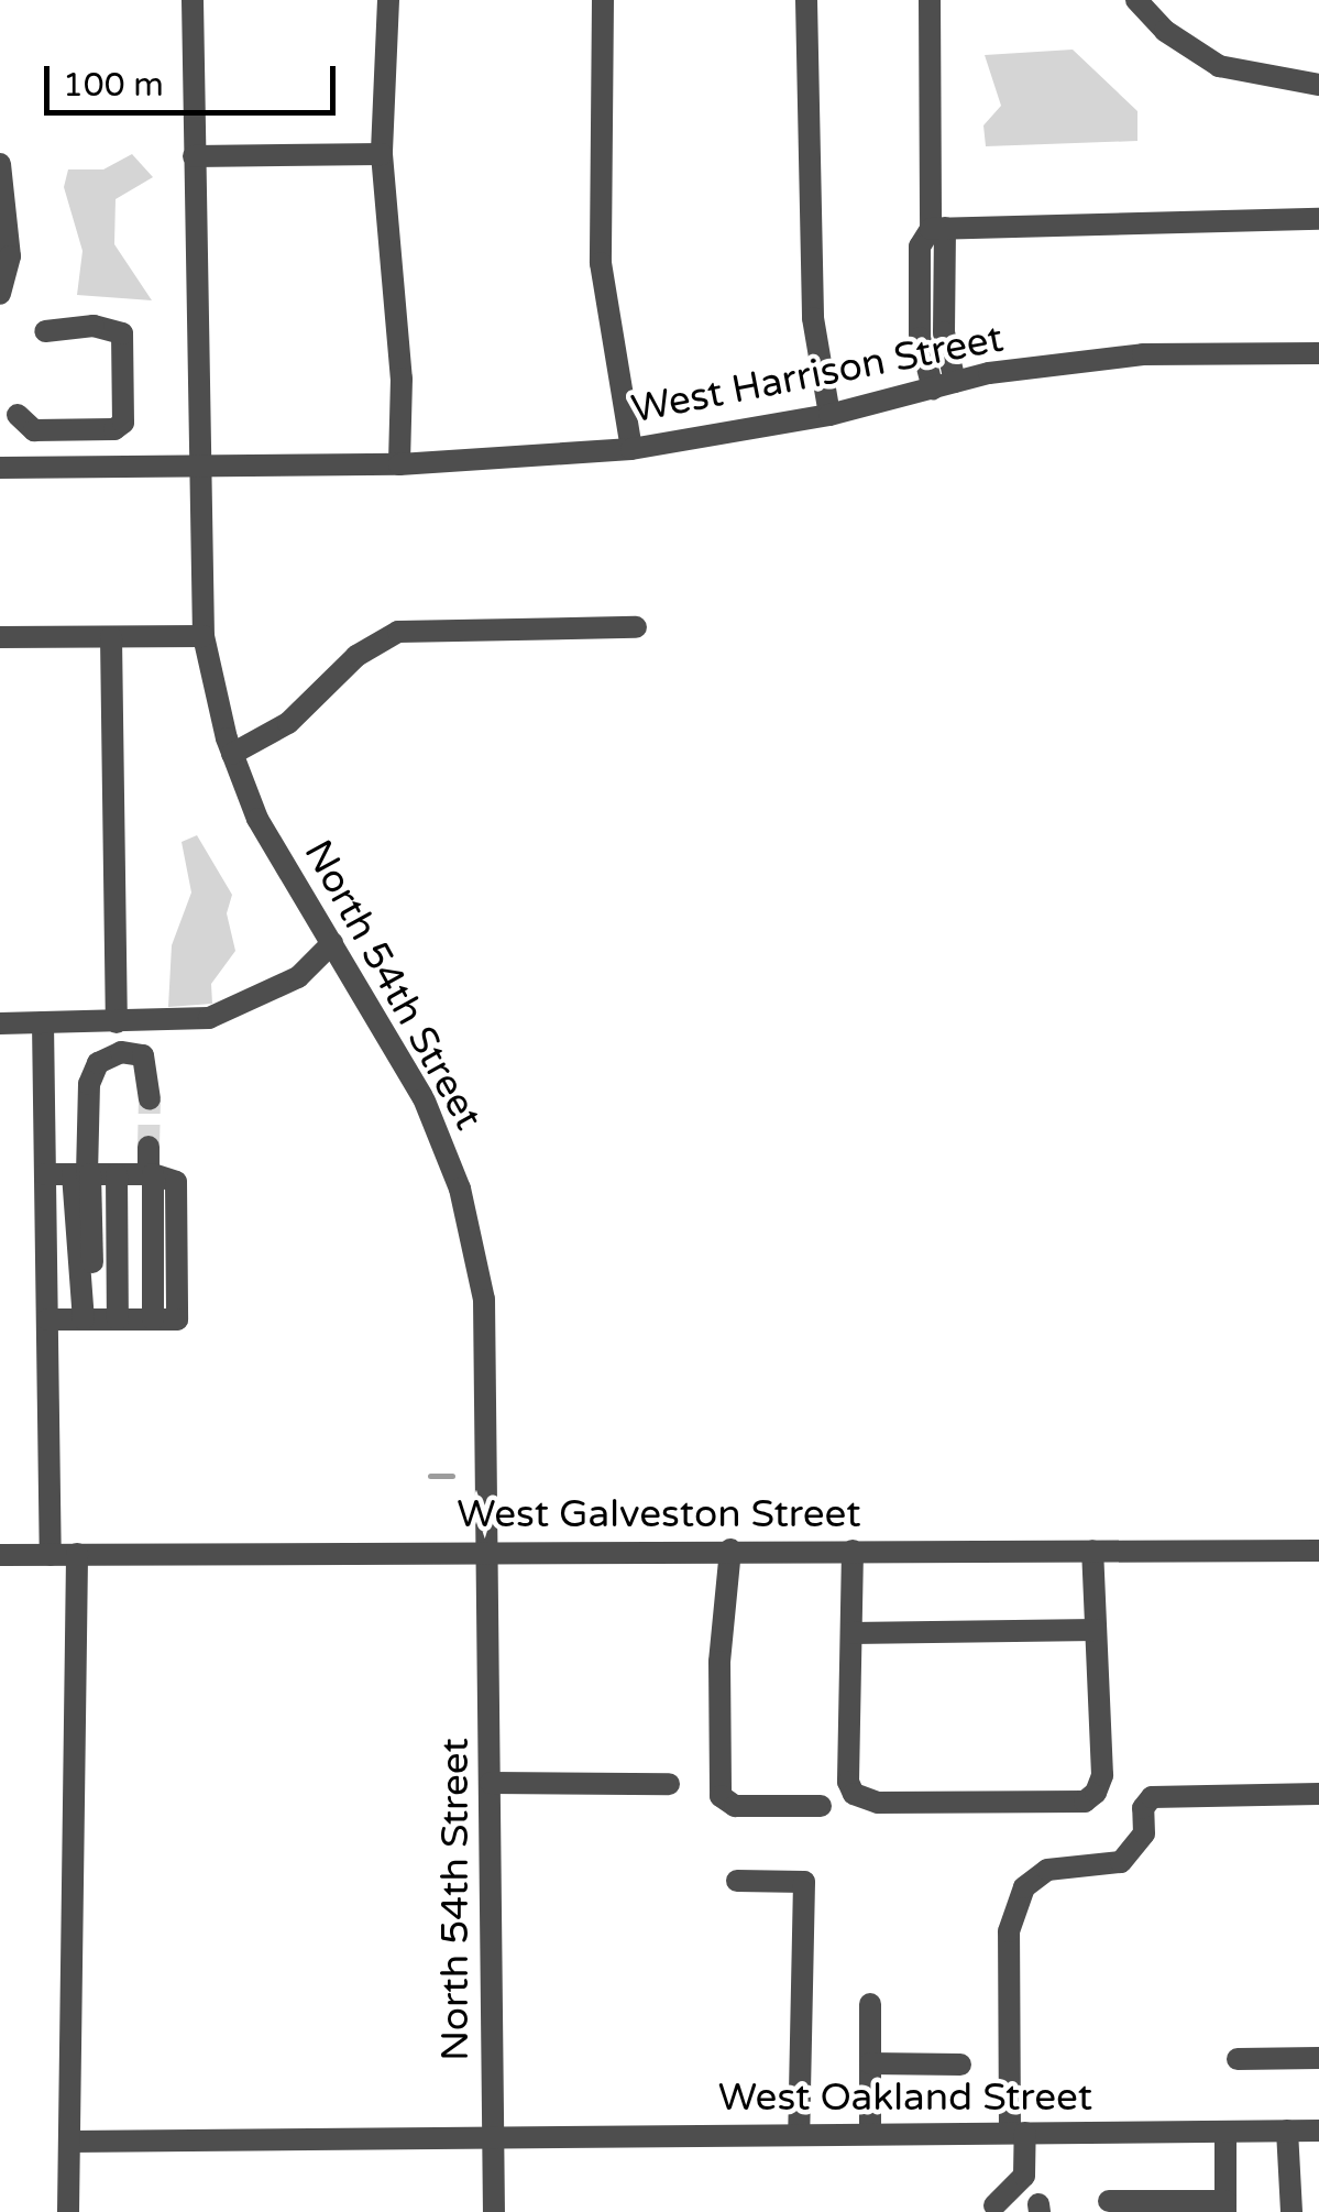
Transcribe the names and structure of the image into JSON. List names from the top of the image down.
{
  "streets": {
    "street": [
      "West Harrison Street",
      "North 54th Street",
      "West Galveston Street",
      "West Oakland Street"
    ]
  },
  "crossings": [
    ["West Harrison Street", "North 54th Street"],
    ["North 54th Street", "West Galveston Street"],
    ["North 54th Street", "West Oakland Street"]
  ],
  "scale_bar": "100 m"
}
